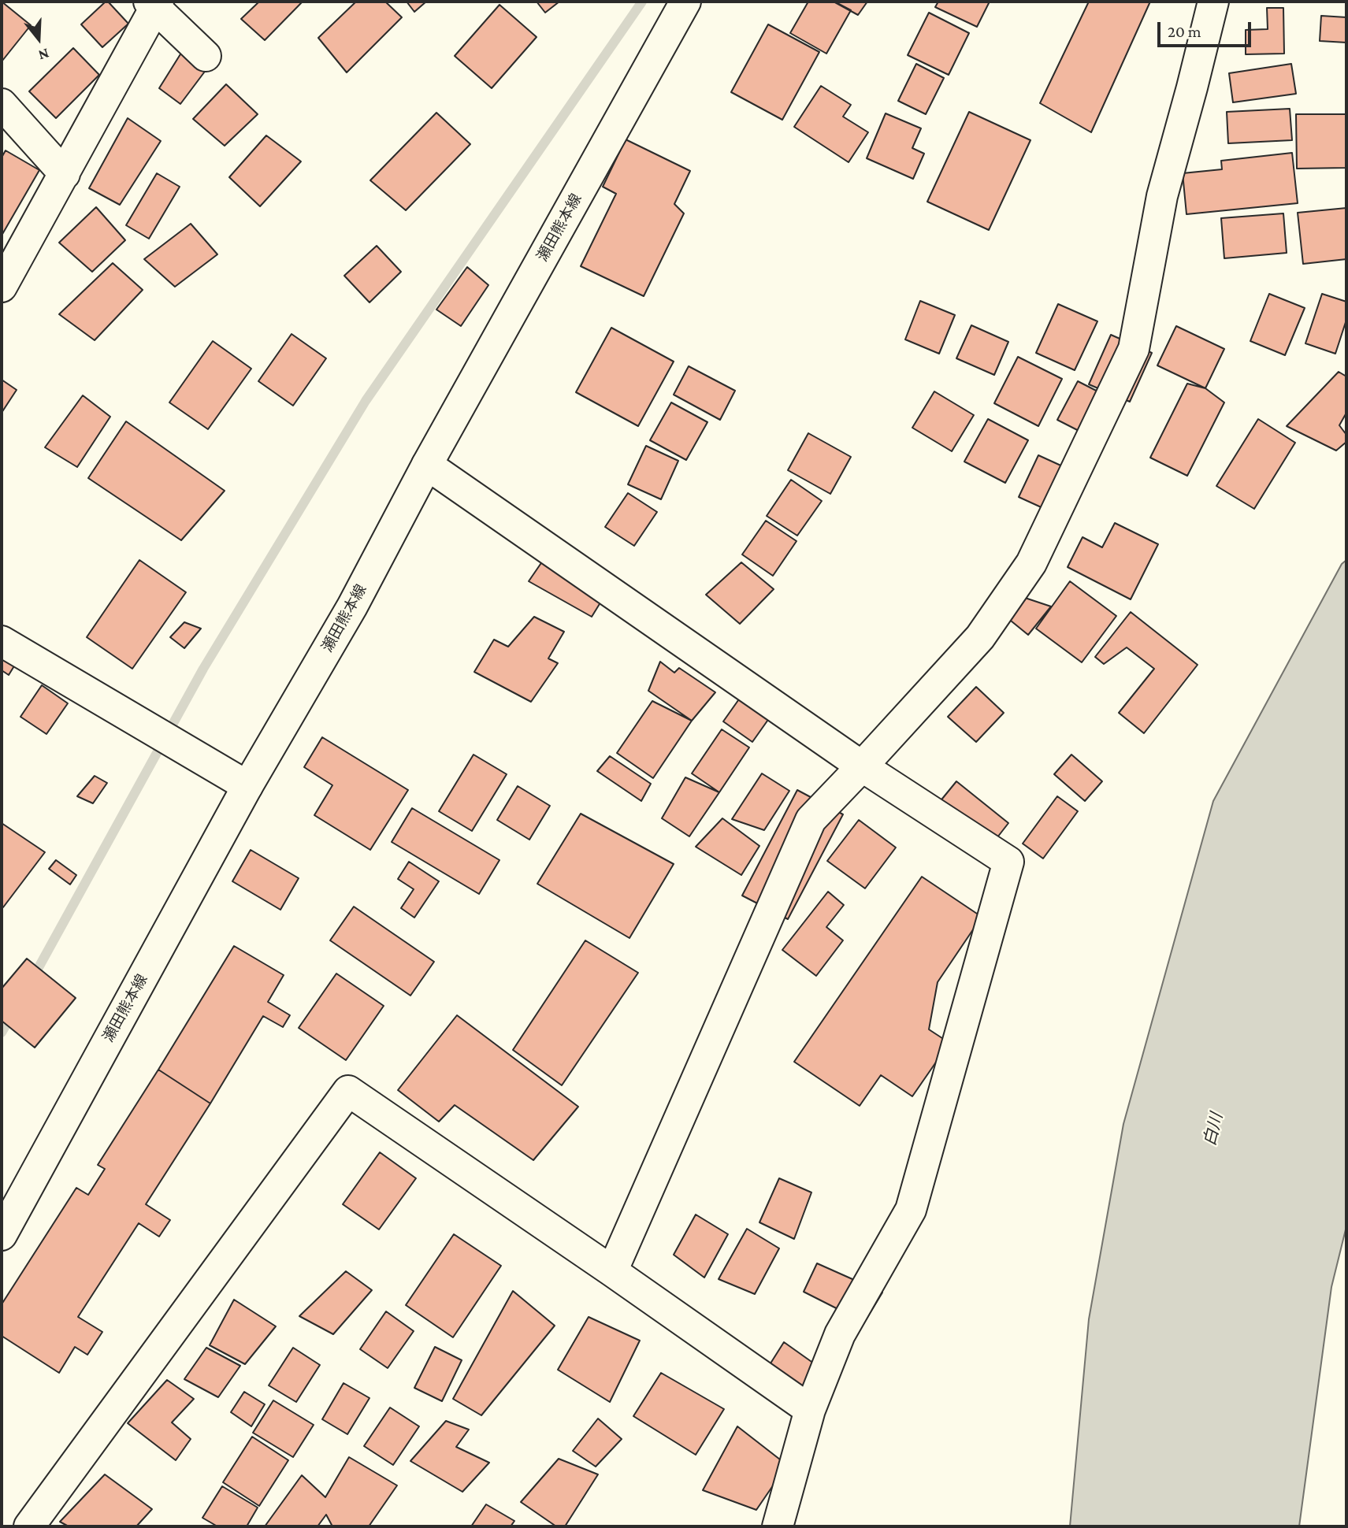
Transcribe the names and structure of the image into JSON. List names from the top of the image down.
{
  "streets": {
    "street": ["瀬田熊本線"]
  },
  "water": ["白川"],
  "scale_bar": "20 m",
  "north": "bottom"
}
